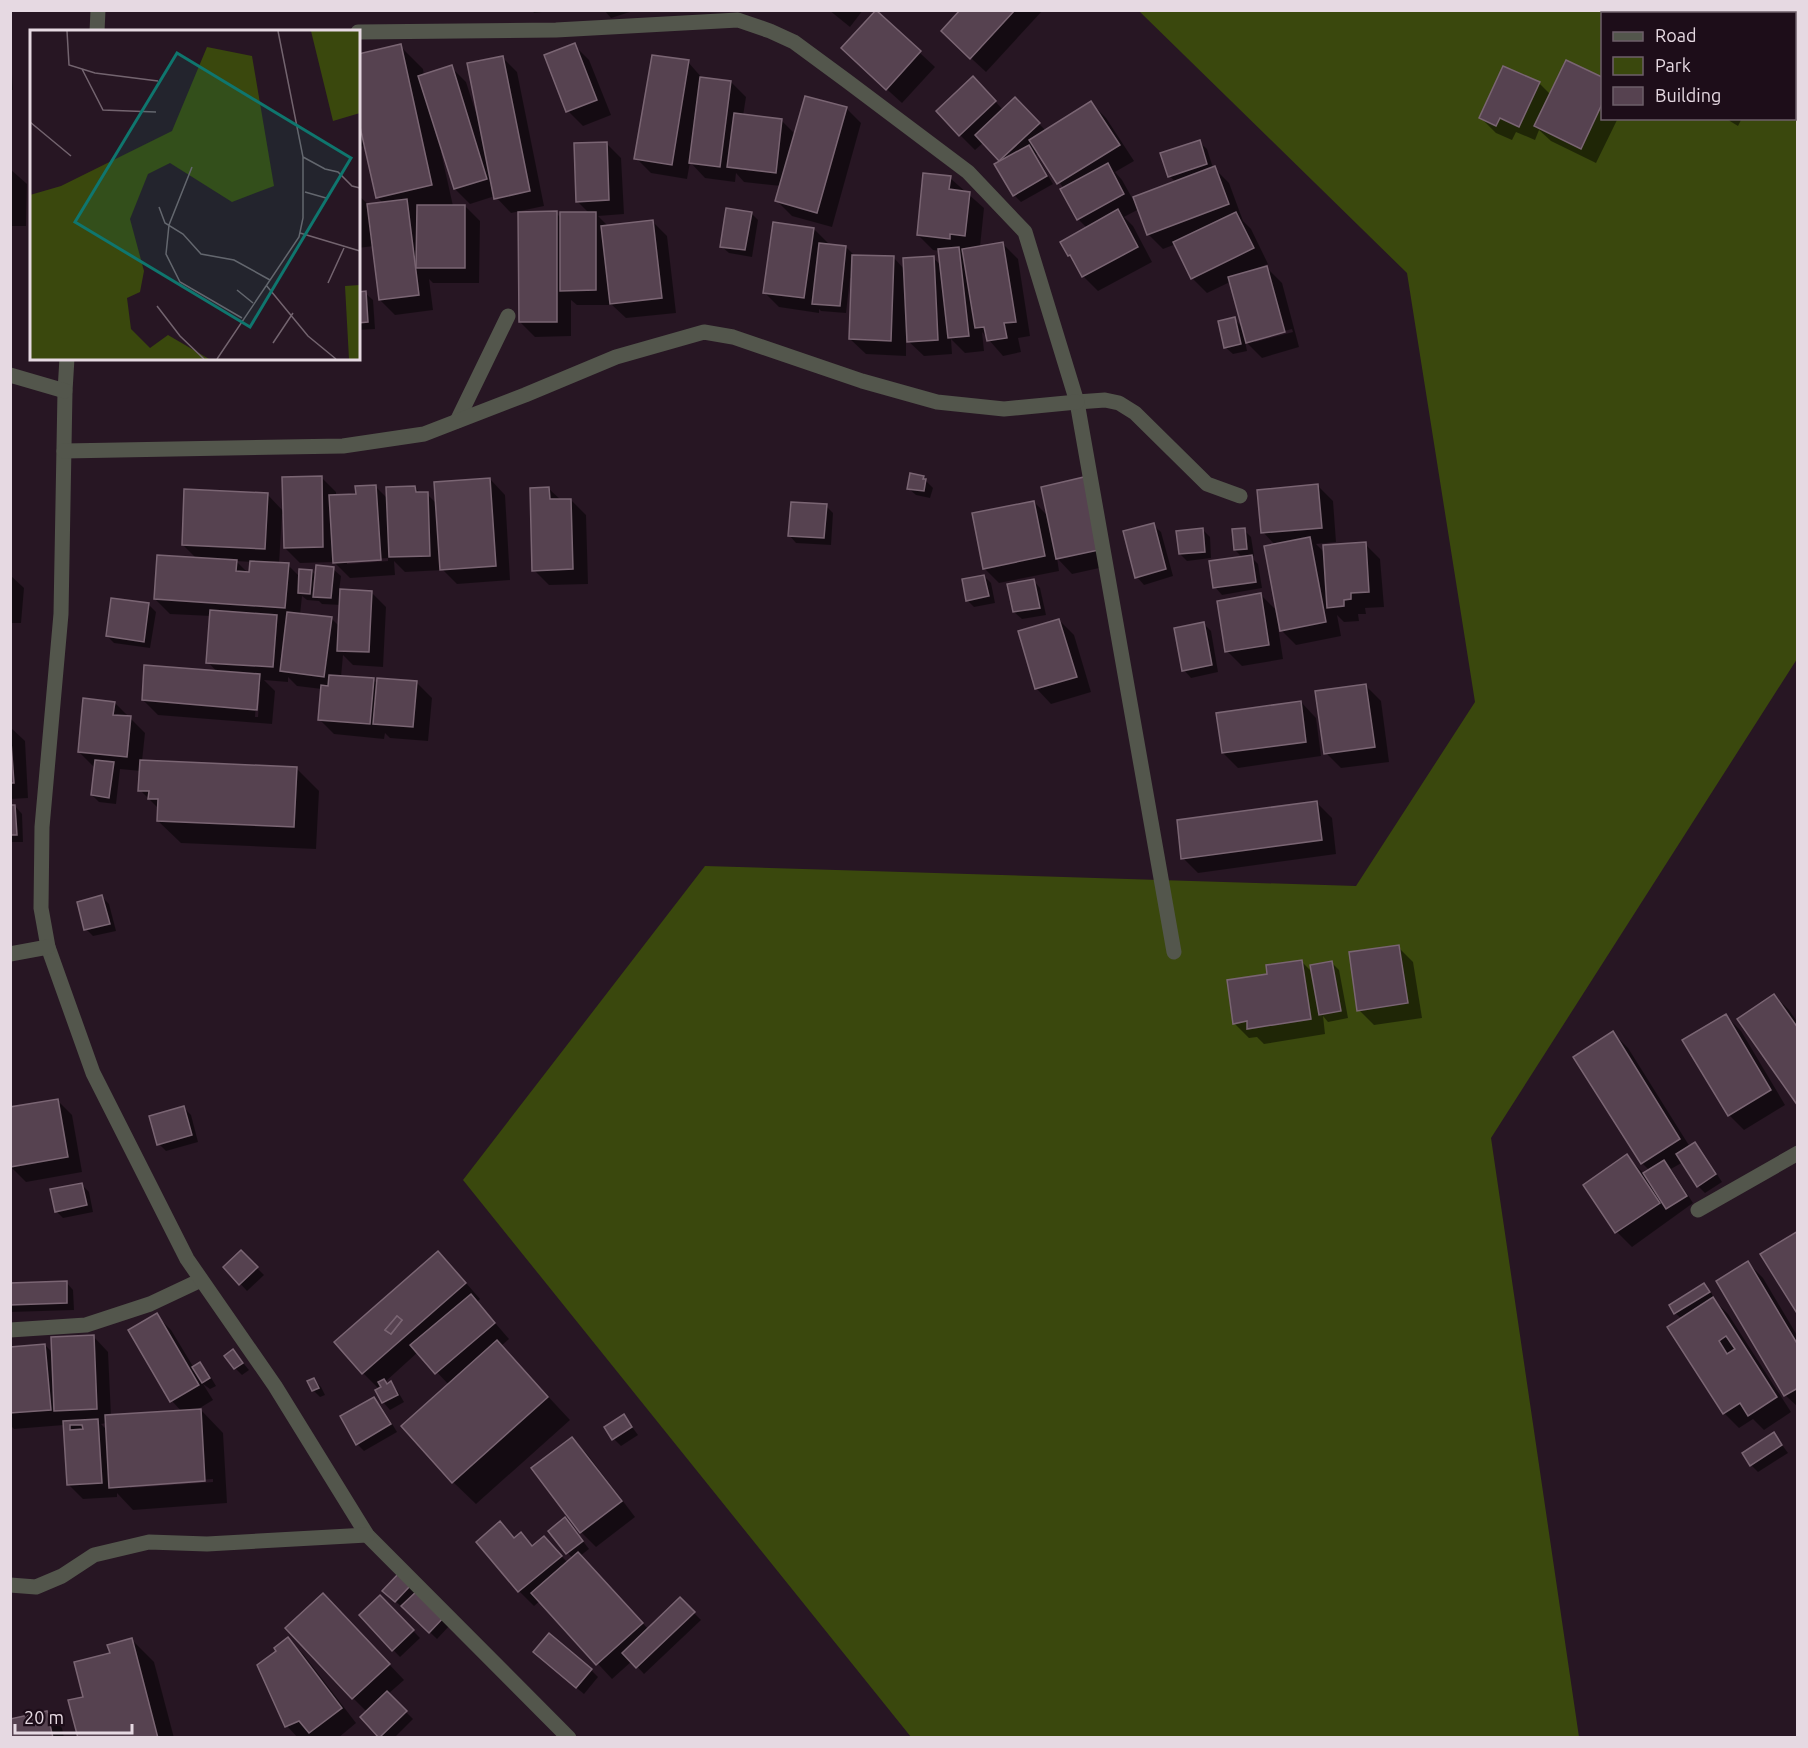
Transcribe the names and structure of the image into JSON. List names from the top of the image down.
{
  "legend": ["Road", "Park", "Building"],
  "scale_bar": "20 m"
}
